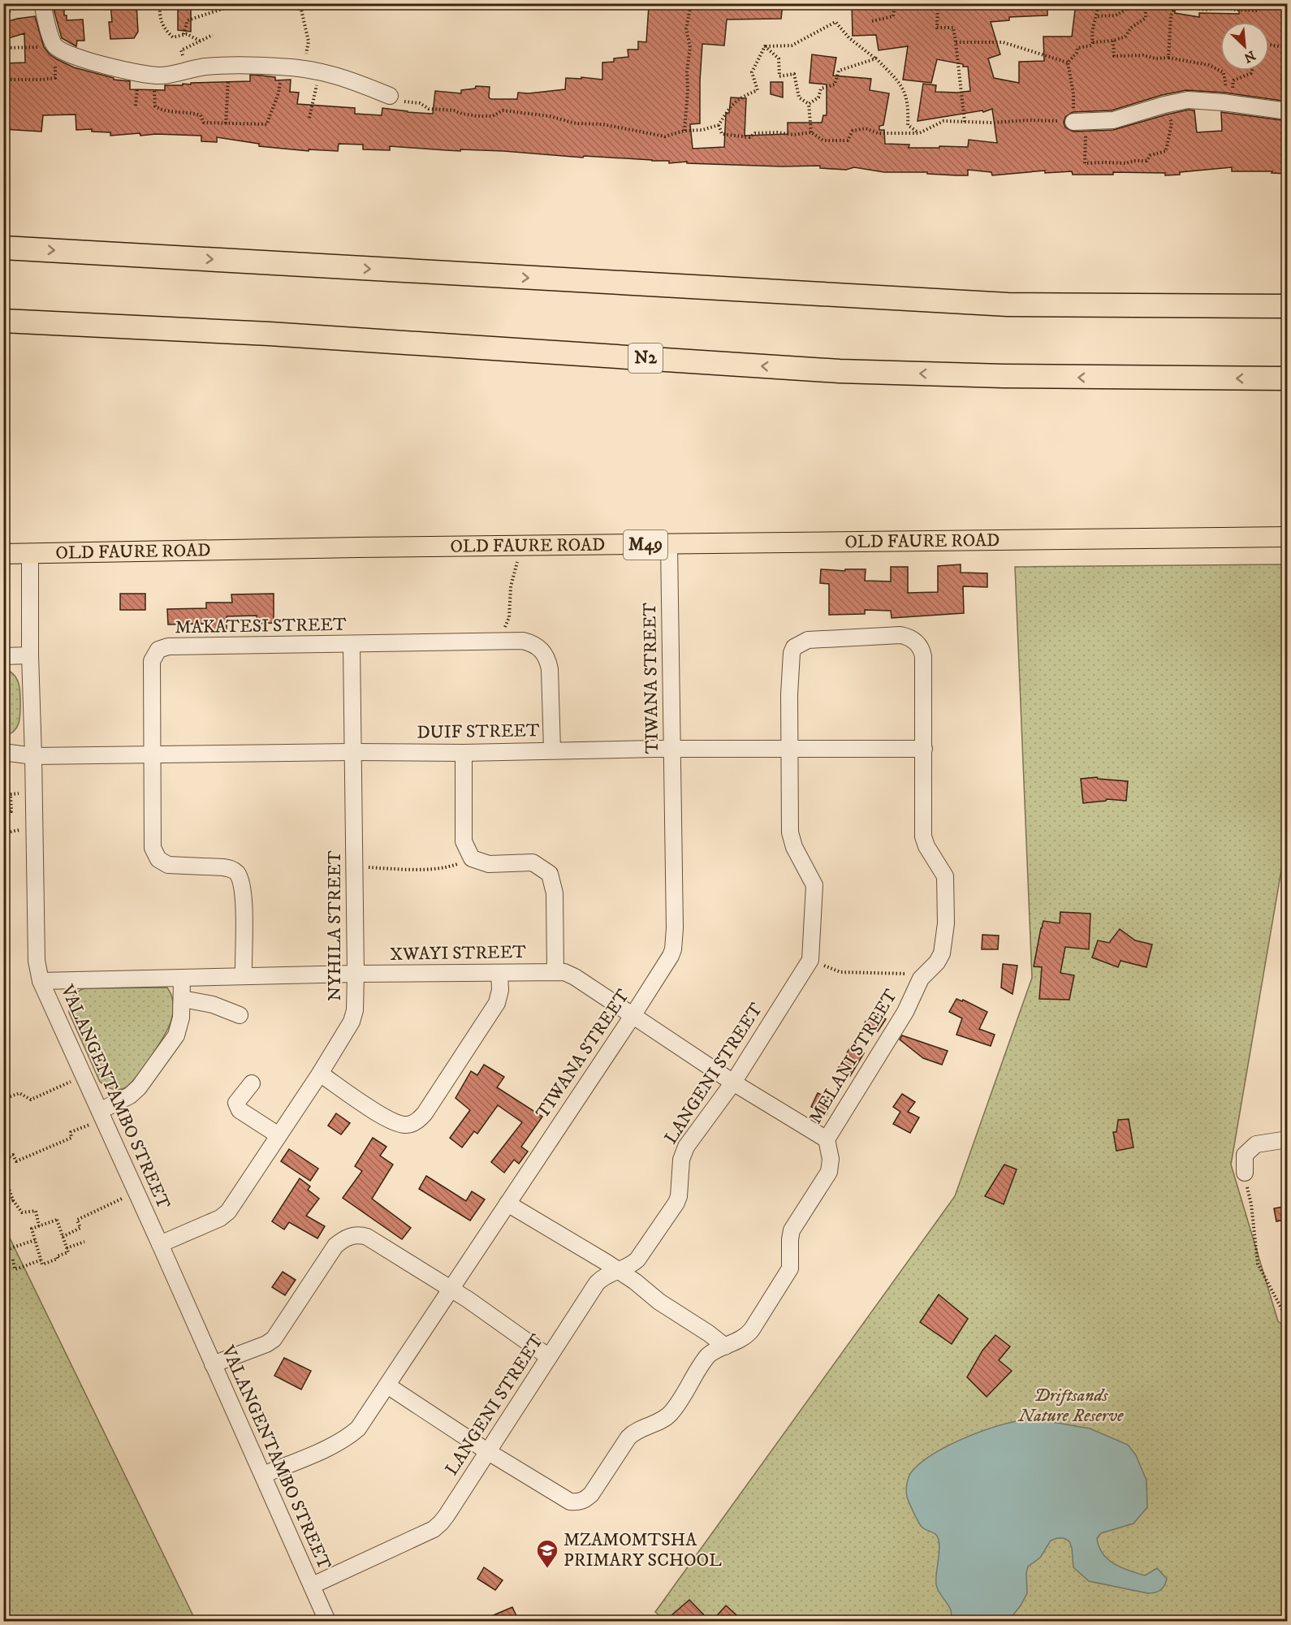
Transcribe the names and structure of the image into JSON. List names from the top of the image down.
{
  "streets": {
    "highway": ["N2"],
    "main road": ["OLD FAURE ROAD", "M49"],
    "street": [
      "MAKATESI STREET",
      "TIWANA STREET",
      "DUIF STREET",
      "NYHILA STREET",
      "XWAYI STREET",
      "MELANI STREET",
      "LANGENI STREET",
      "VALANGENTAMBO STREET"
    ]
  },
  "crossings": [
    ["OLD FAURE ROAD", "TIWANA STREET"],
    ["OLD FAURE ROAD", "VALANGENTAMBO STREET"],
    ["MAKATESI STREET", "DUIF STREET"],
    ["MAKATESI STREET", "NYHILA STREET"],
    ["MAKATESI STREET", "XWAYI STREET"],
    ["TIWANA STREET", "DUIF STREET"],
    ["TIWANA STREET", "XWAYI STREET"],
    ["TIWANA STREET", "MELANI STREET"],
    ["TIWANA STREET", "VALANGENTAMBO STREET"],
    ["DUIF STREET", "NYHILA STREET"],
    ["DUIF STREET", "MELANI STREET"],
    ["DUIF STREET", "LANGENI STREET"],
    ["DUIF STREET", "VALANGENTAMBO STREET"],
    ["NYHILA STREET", "XWAYI STREET"],
    ["NYHILA STREET", "VALANGENTAMBO STREET"],
    ["XWAYI STREET", "MELANI STREET"],
    ["XWAYI STREET", "LANGENI STREET"],
    ["XWAYI STREET", "VALANGENTAMBO STREET"],
    ["MELANI STREET", "LANGENI STREET"],
    ["LANGENI STREET", "VALANGENTAMBO STREET"]
  ],
  "parks": ["Driftsands Nature Reserve"],
  "places": {
    "school or university": ["MZAMOMTSHA PRIMARY SCHOOL"]
  },
  "north": "bottom right"
}
